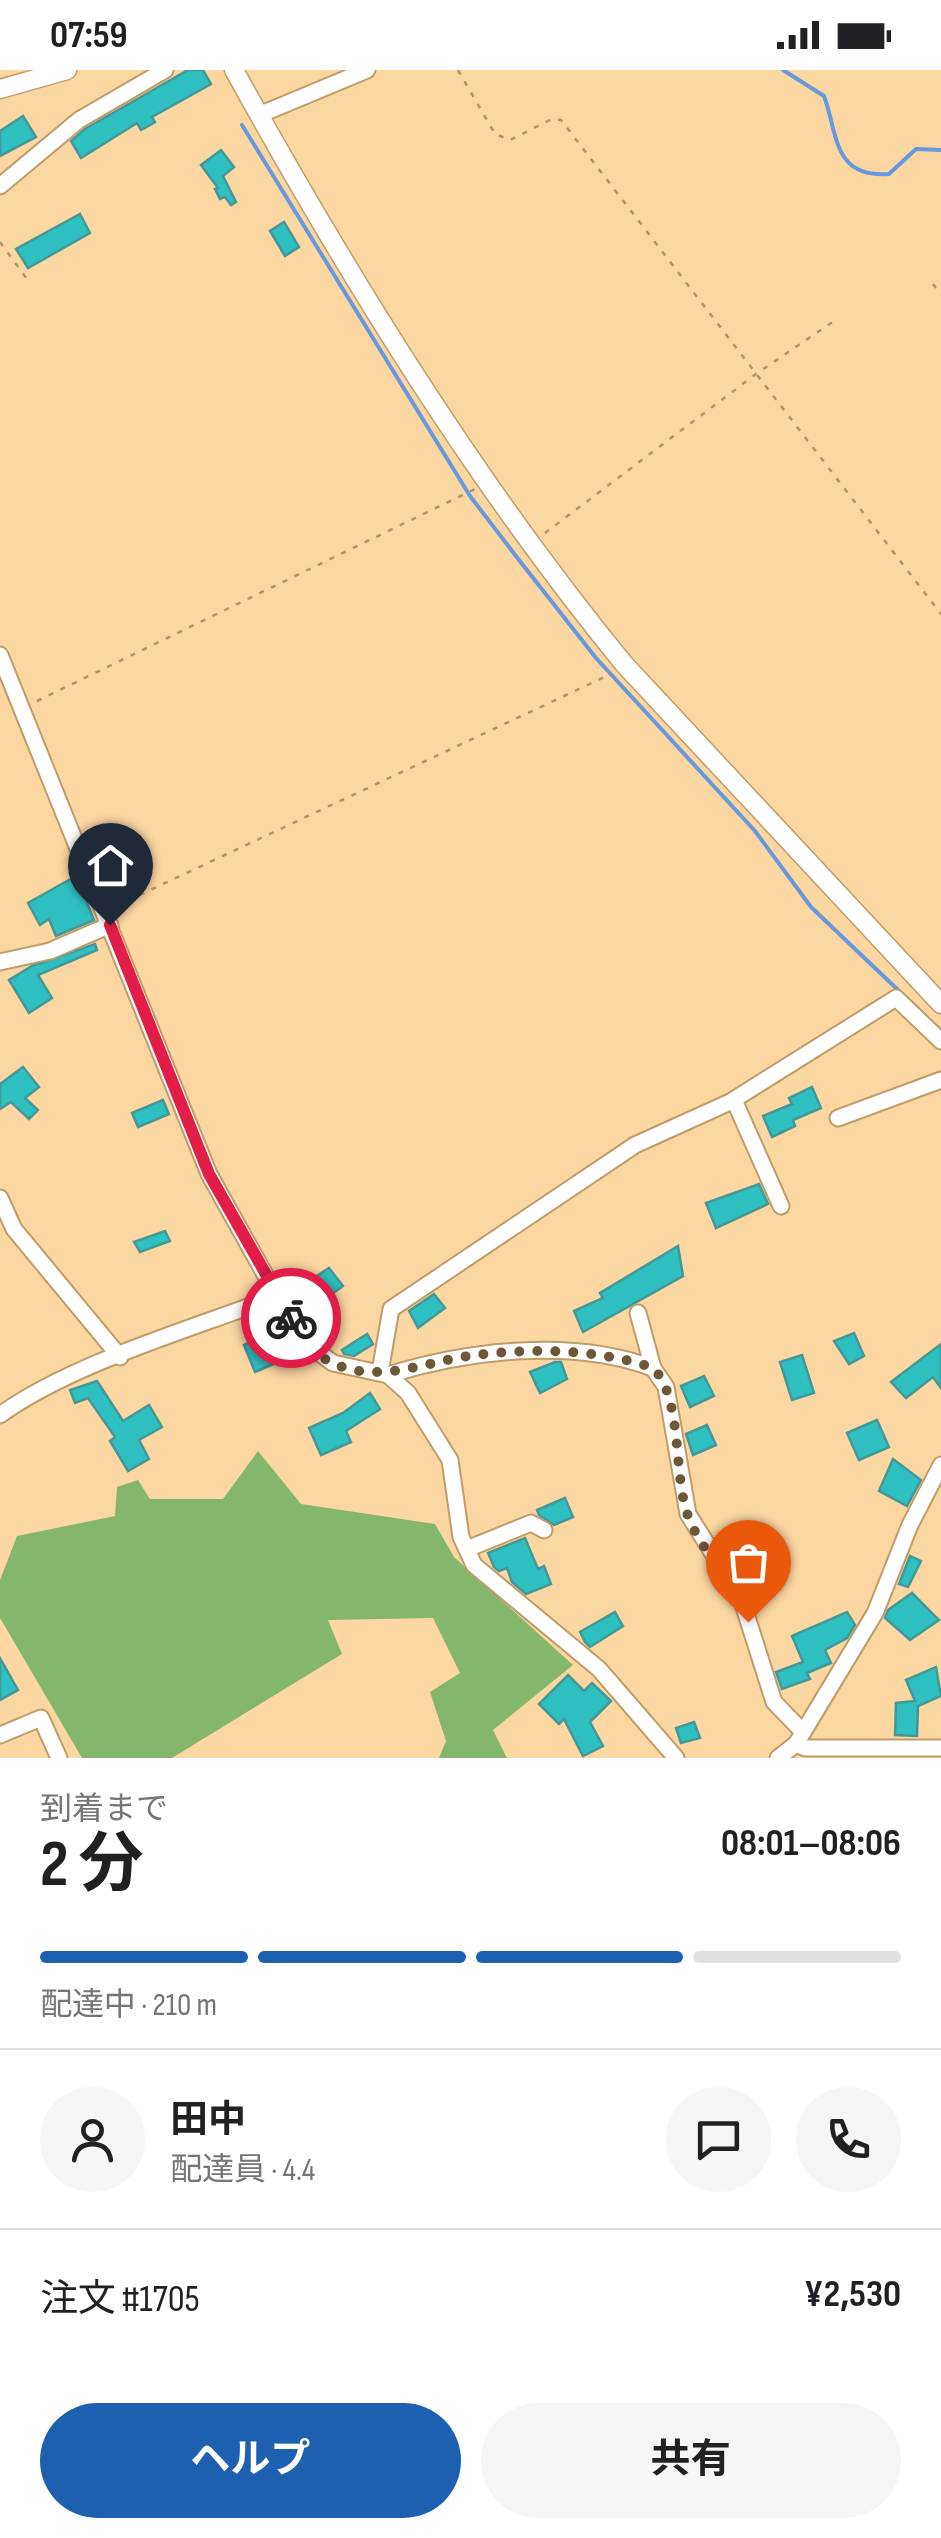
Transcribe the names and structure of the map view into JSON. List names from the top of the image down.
{
  "page": {
    "status": "07:59",
    "heading": ["2 分", "到着まで", "08:01–08:06"],
    "panel": [
      "田中",
      "配達員 · 4.4",
      "注文 #1705",
      "¥2,530"
    ],
    "bar": "配達中 · 210 m",
    "buttons": ["ヘルプ", "共有"]
  }
}
